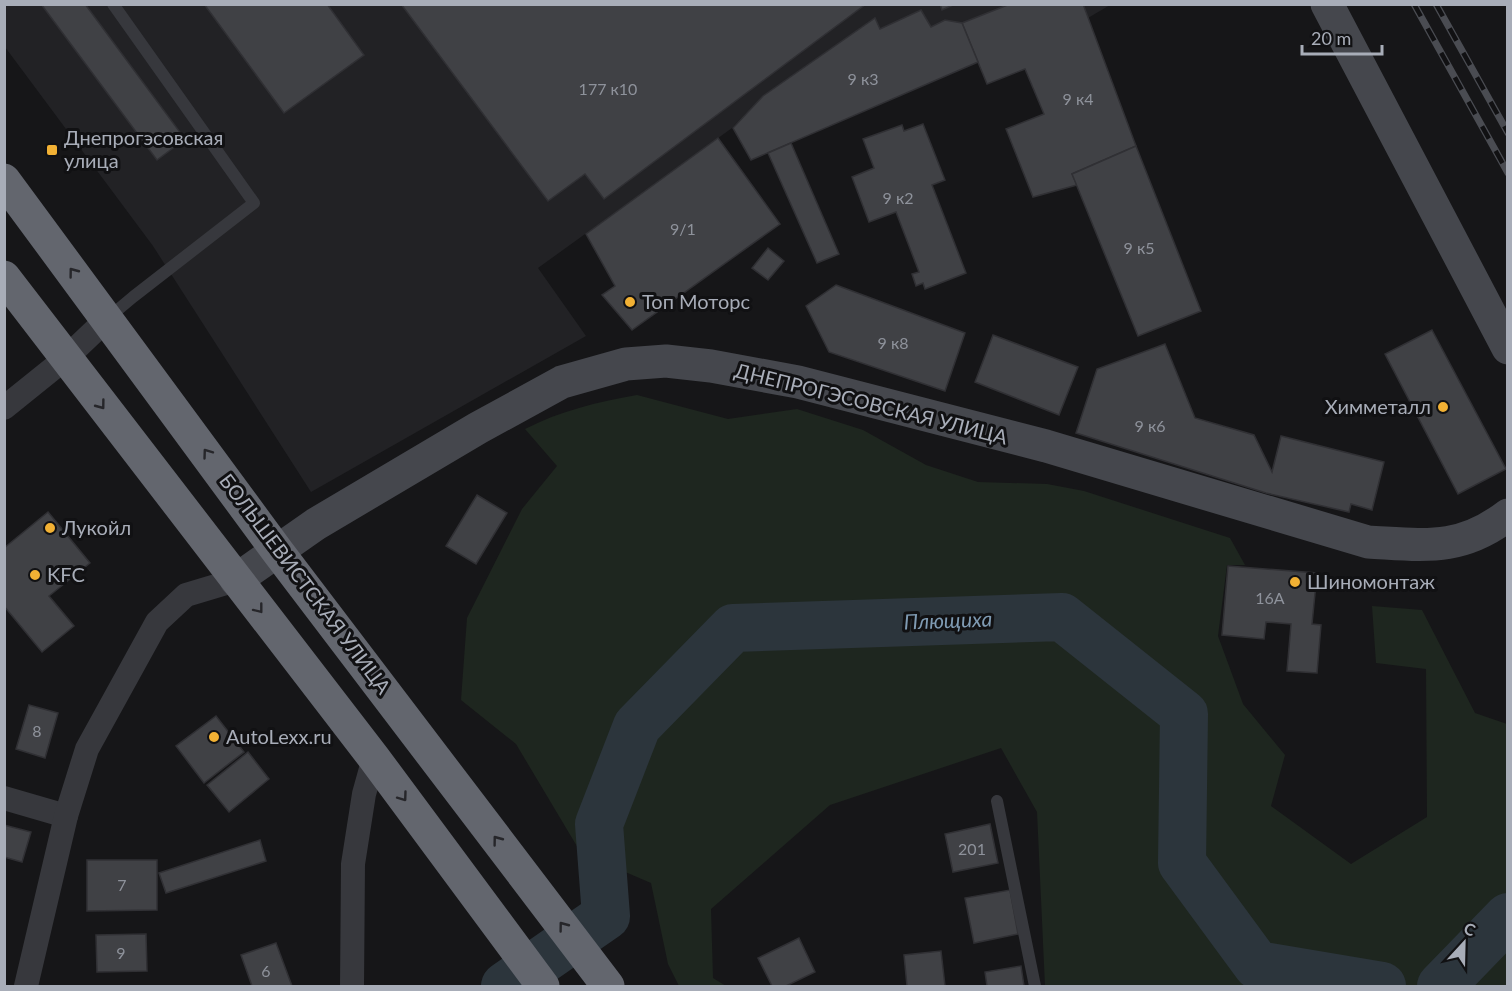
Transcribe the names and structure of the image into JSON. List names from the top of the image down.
{
  "streets": {
    "highway": ["БОЛЬШЕВИСТСКАЯ УЛИЦА"],
    "street": ["ДНЕПРОГЭСОВСКАЯ УЛИЦА"]
  },
  "crossings": [
    ["ДНЕПРОГЭСОВСКАЯ УЛИЦА", "БОЛЬШЕВИСТСКАЯ УЛИЦА"]
  ],
  "water": ["Плющиха"],
  "places": {
    "transit": ["Днепрогэсовская улица"],
    "other": [
      "Топ Моторс",
      "Химметалл",
      "Лукойл",
      "KFC",
      "Шиномонтаж",
      "AutoLexx.ru"
    ]
  },
  "house_numbers": [
    "9 к3",
    "177 к10",
    "9 к4",
    "9 к2",
    "9/1",
    "9 к5",
    "9 к8",
    "9 к6",
    "16А",
    "8",
    "201",
    "7",
    "9",
    "6"
  ],
  "scale_bar": "20 m",
  "north": "top"
}
